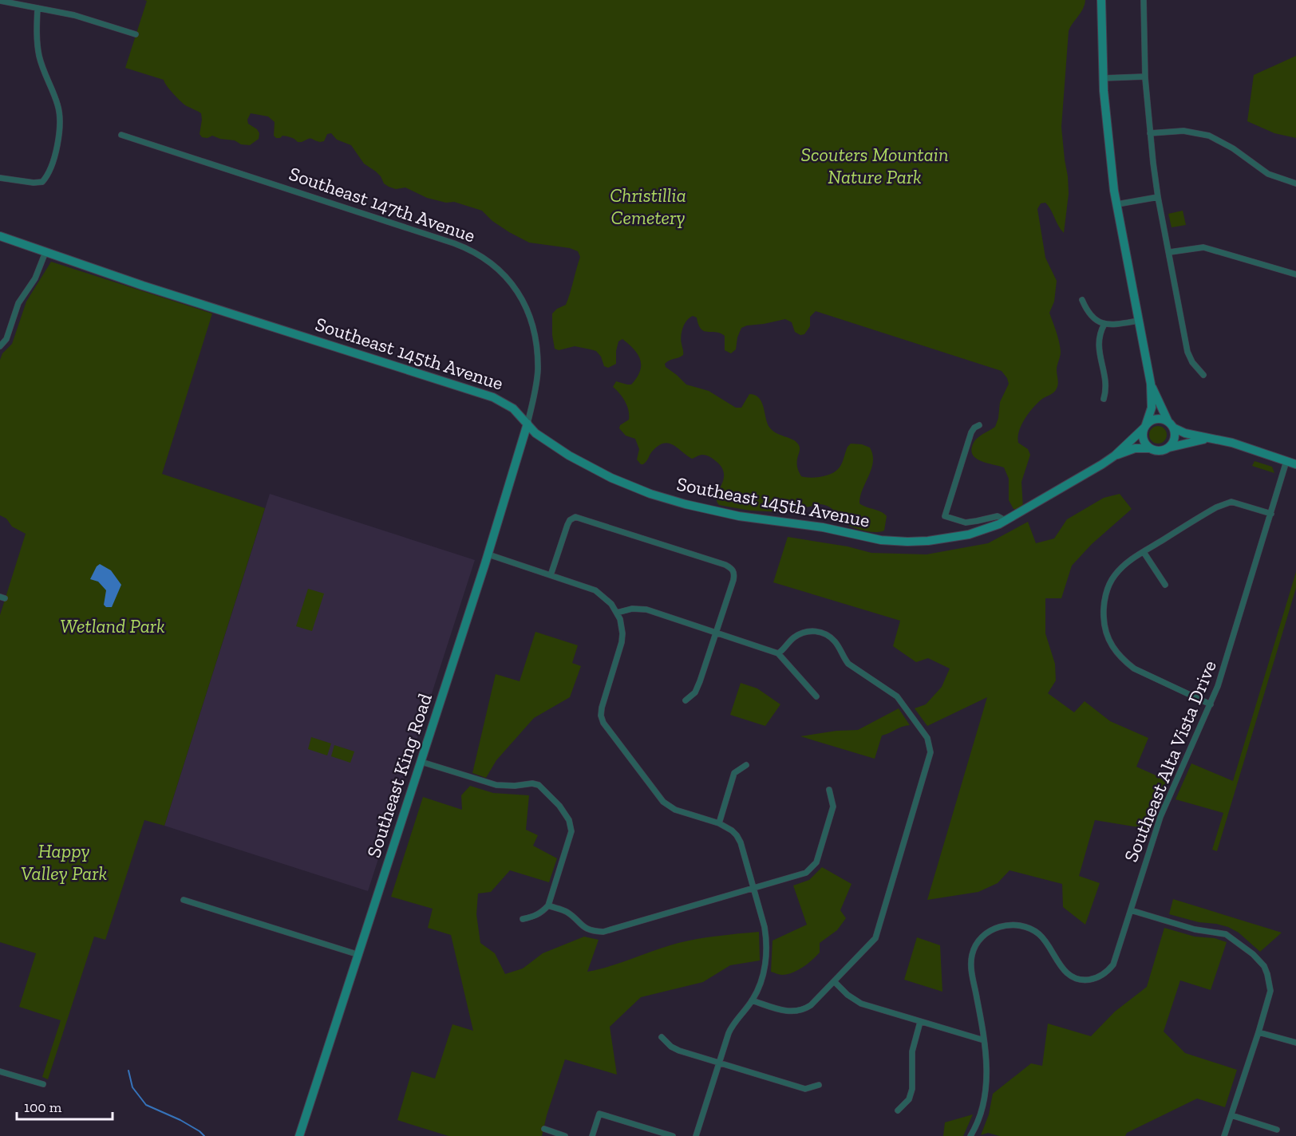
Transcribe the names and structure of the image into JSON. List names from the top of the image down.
{
  "streets": {
    "main road": ["Southeast 145th Avenue", "Southeast King Road"],
    "street": ["Southeast 147th Avenue", "Southeast Alta Vista Drive"]
  },
  "crossings": [
    ["Southeast 147th Avenue", "Southeast 145th Avenue"],
    ["Southeast 147th Avenue", "Southeast King Road"],
    ["Southeast 145th Avenue", "Southeast King Road"]
  ],
  "parks": [
    "Scouters Mountain Nature Park",
    "Christillia Cemetery",
    "Wetland Park",
    "Happy Valley Park"
  ],
  "scale_bar": "100 m"
}
